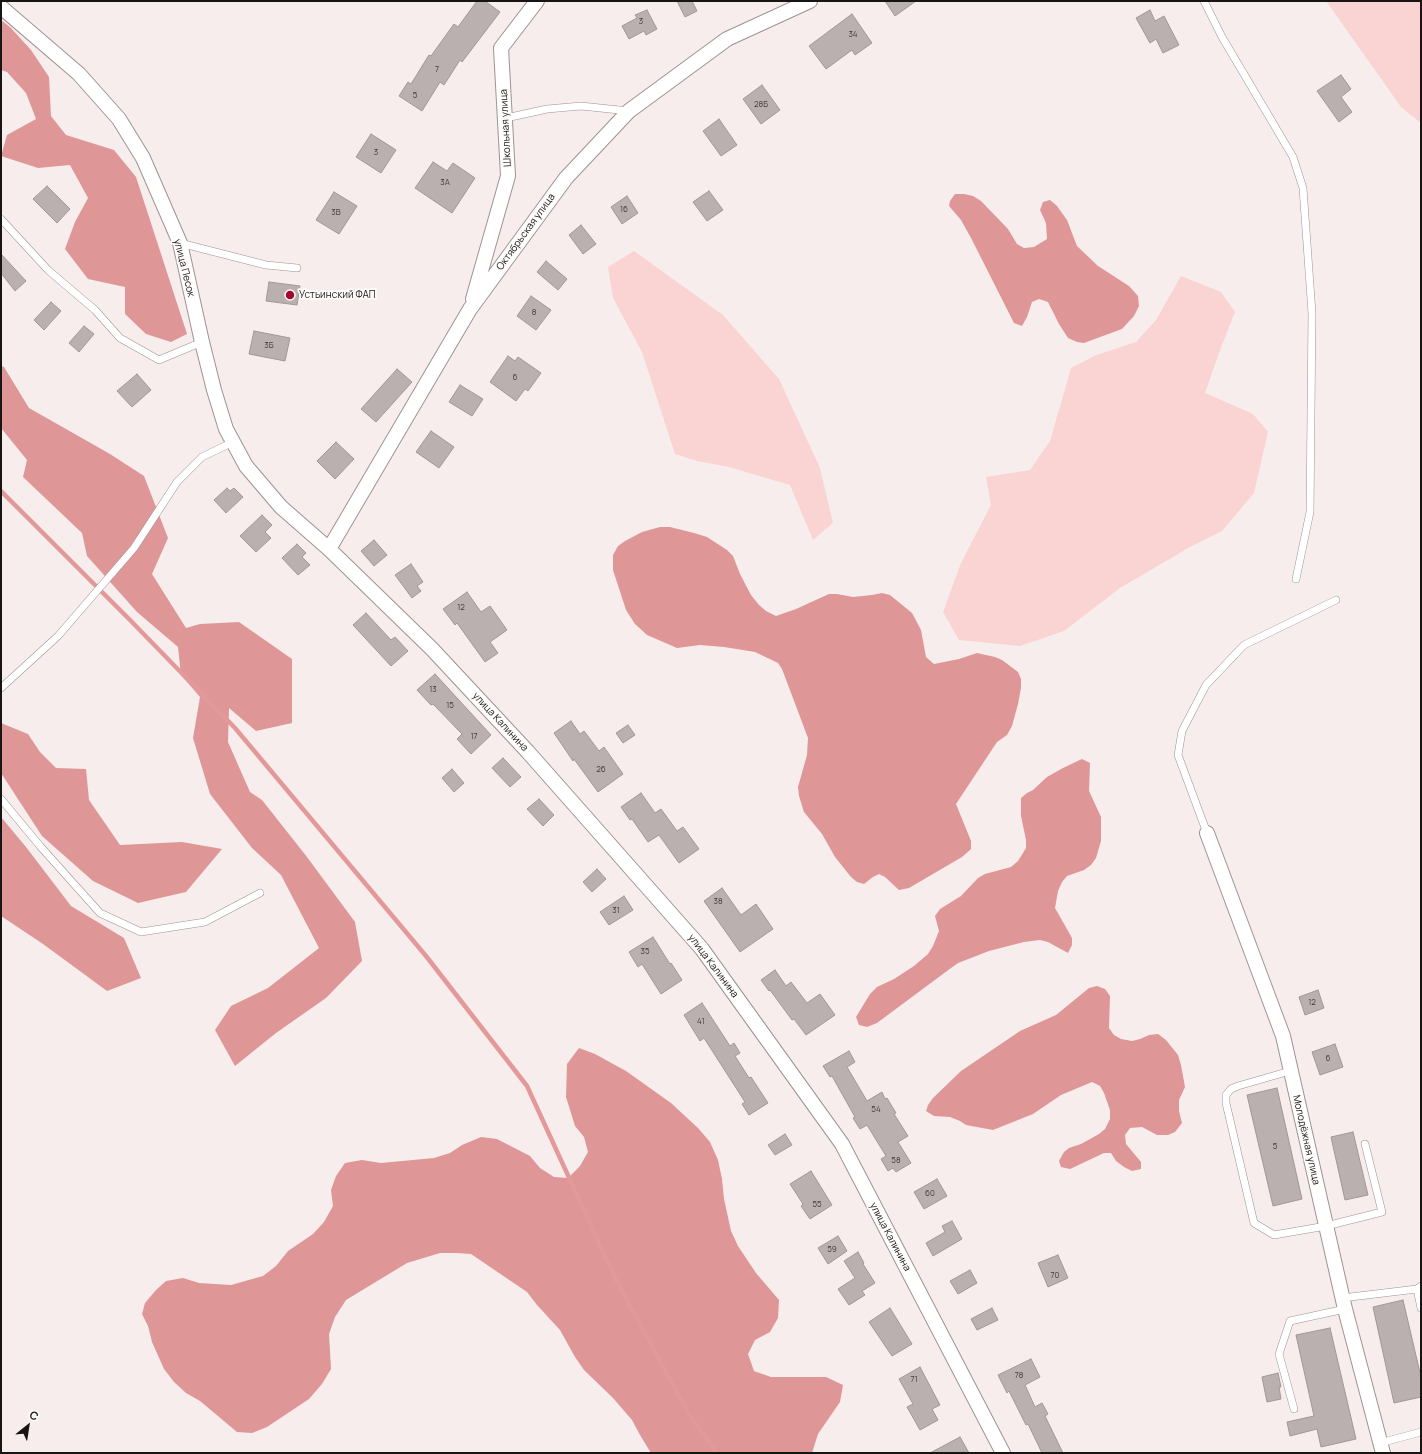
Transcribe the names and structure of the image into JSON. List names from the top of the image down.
{
  "streets": {
    "street": [
      "Школьная улица",
      "Октябрьская улица",
      "улица Песок",
      "улица Калинина",
      "Молодёжная улица"
    ]
  },
  "crossings": [
    ["Школьная улица", "Октябрьская улица"],
    ["Октябрьская улица", "улица Песок"],
    ["Октябрьская улица", "улица Калинина"],
    ["улица Песок", "улица Калинина"]
  ],
  "places": ["Устьинский ФАП"],
  "house_numbers": [
    "3",
    "34",
    "7",
    "5",
    "28Б",
    "3",
    "3А",
    "16",
    "3В",
    "8",
    "3Б",
    "6",
    "12",
    "13",
    "15",
    "17",
    "26",
    "38",
    "31",
    "35",
    "12",
    "41",
    "6",
    "54",
    "5",
    "58",
    "60",
    "55",
    "59",
    "70",
    "78",
    "71"
  ],
  "north": "top right"
}
